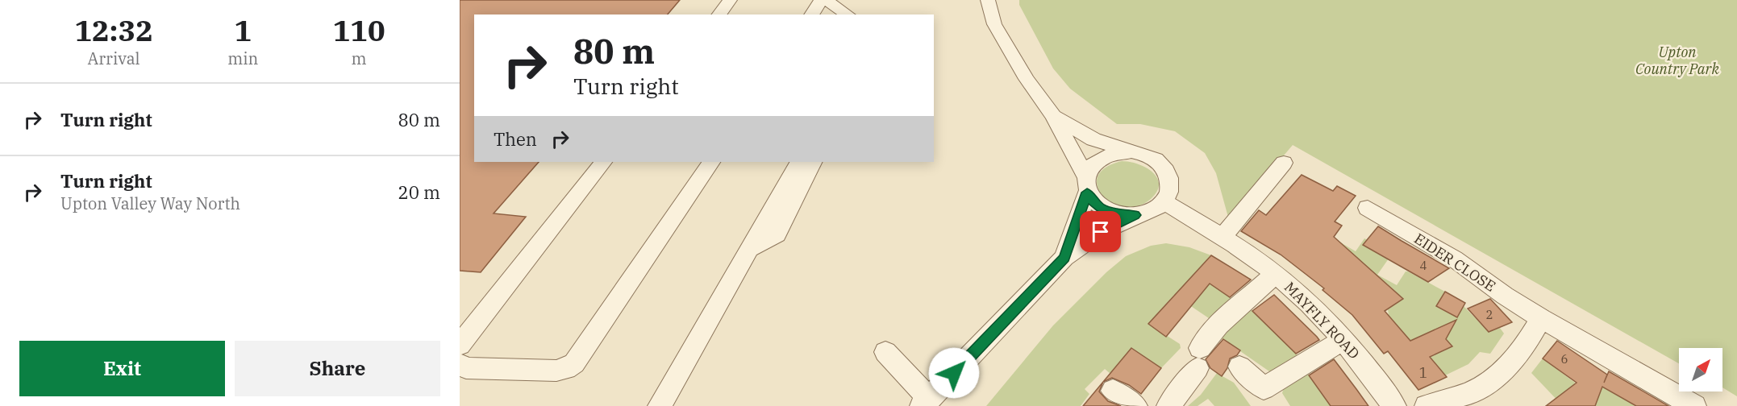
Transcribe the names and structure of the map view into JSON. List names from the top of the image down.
{
  "streets": {
    "street": ["EIDER CLOSE", "MAYFLY ROAD"]
  },
  "parks": ["Upton Country Park"],
  "house_numbers": [
    "4",
    "2",
    "6",
    "1"
  ],
  "north": "top right",
  "page": {
    "eta": [
      "12:32",
      "Arrival",
      "1",
      "min",
      "110",
      "m"
    ],
    "turn": ["80 m", "Turn right"],
    "list": [
      {
        "name": "Turn right",
        "value": "80 m"
      },
      {
        "name": "Turn right",
        "note": "Upton Valley Way North",
        "value": "20 m"
      }
    ],
    "then": "Then",
    "buttons": ["Exit", "Share"]
  }
}
